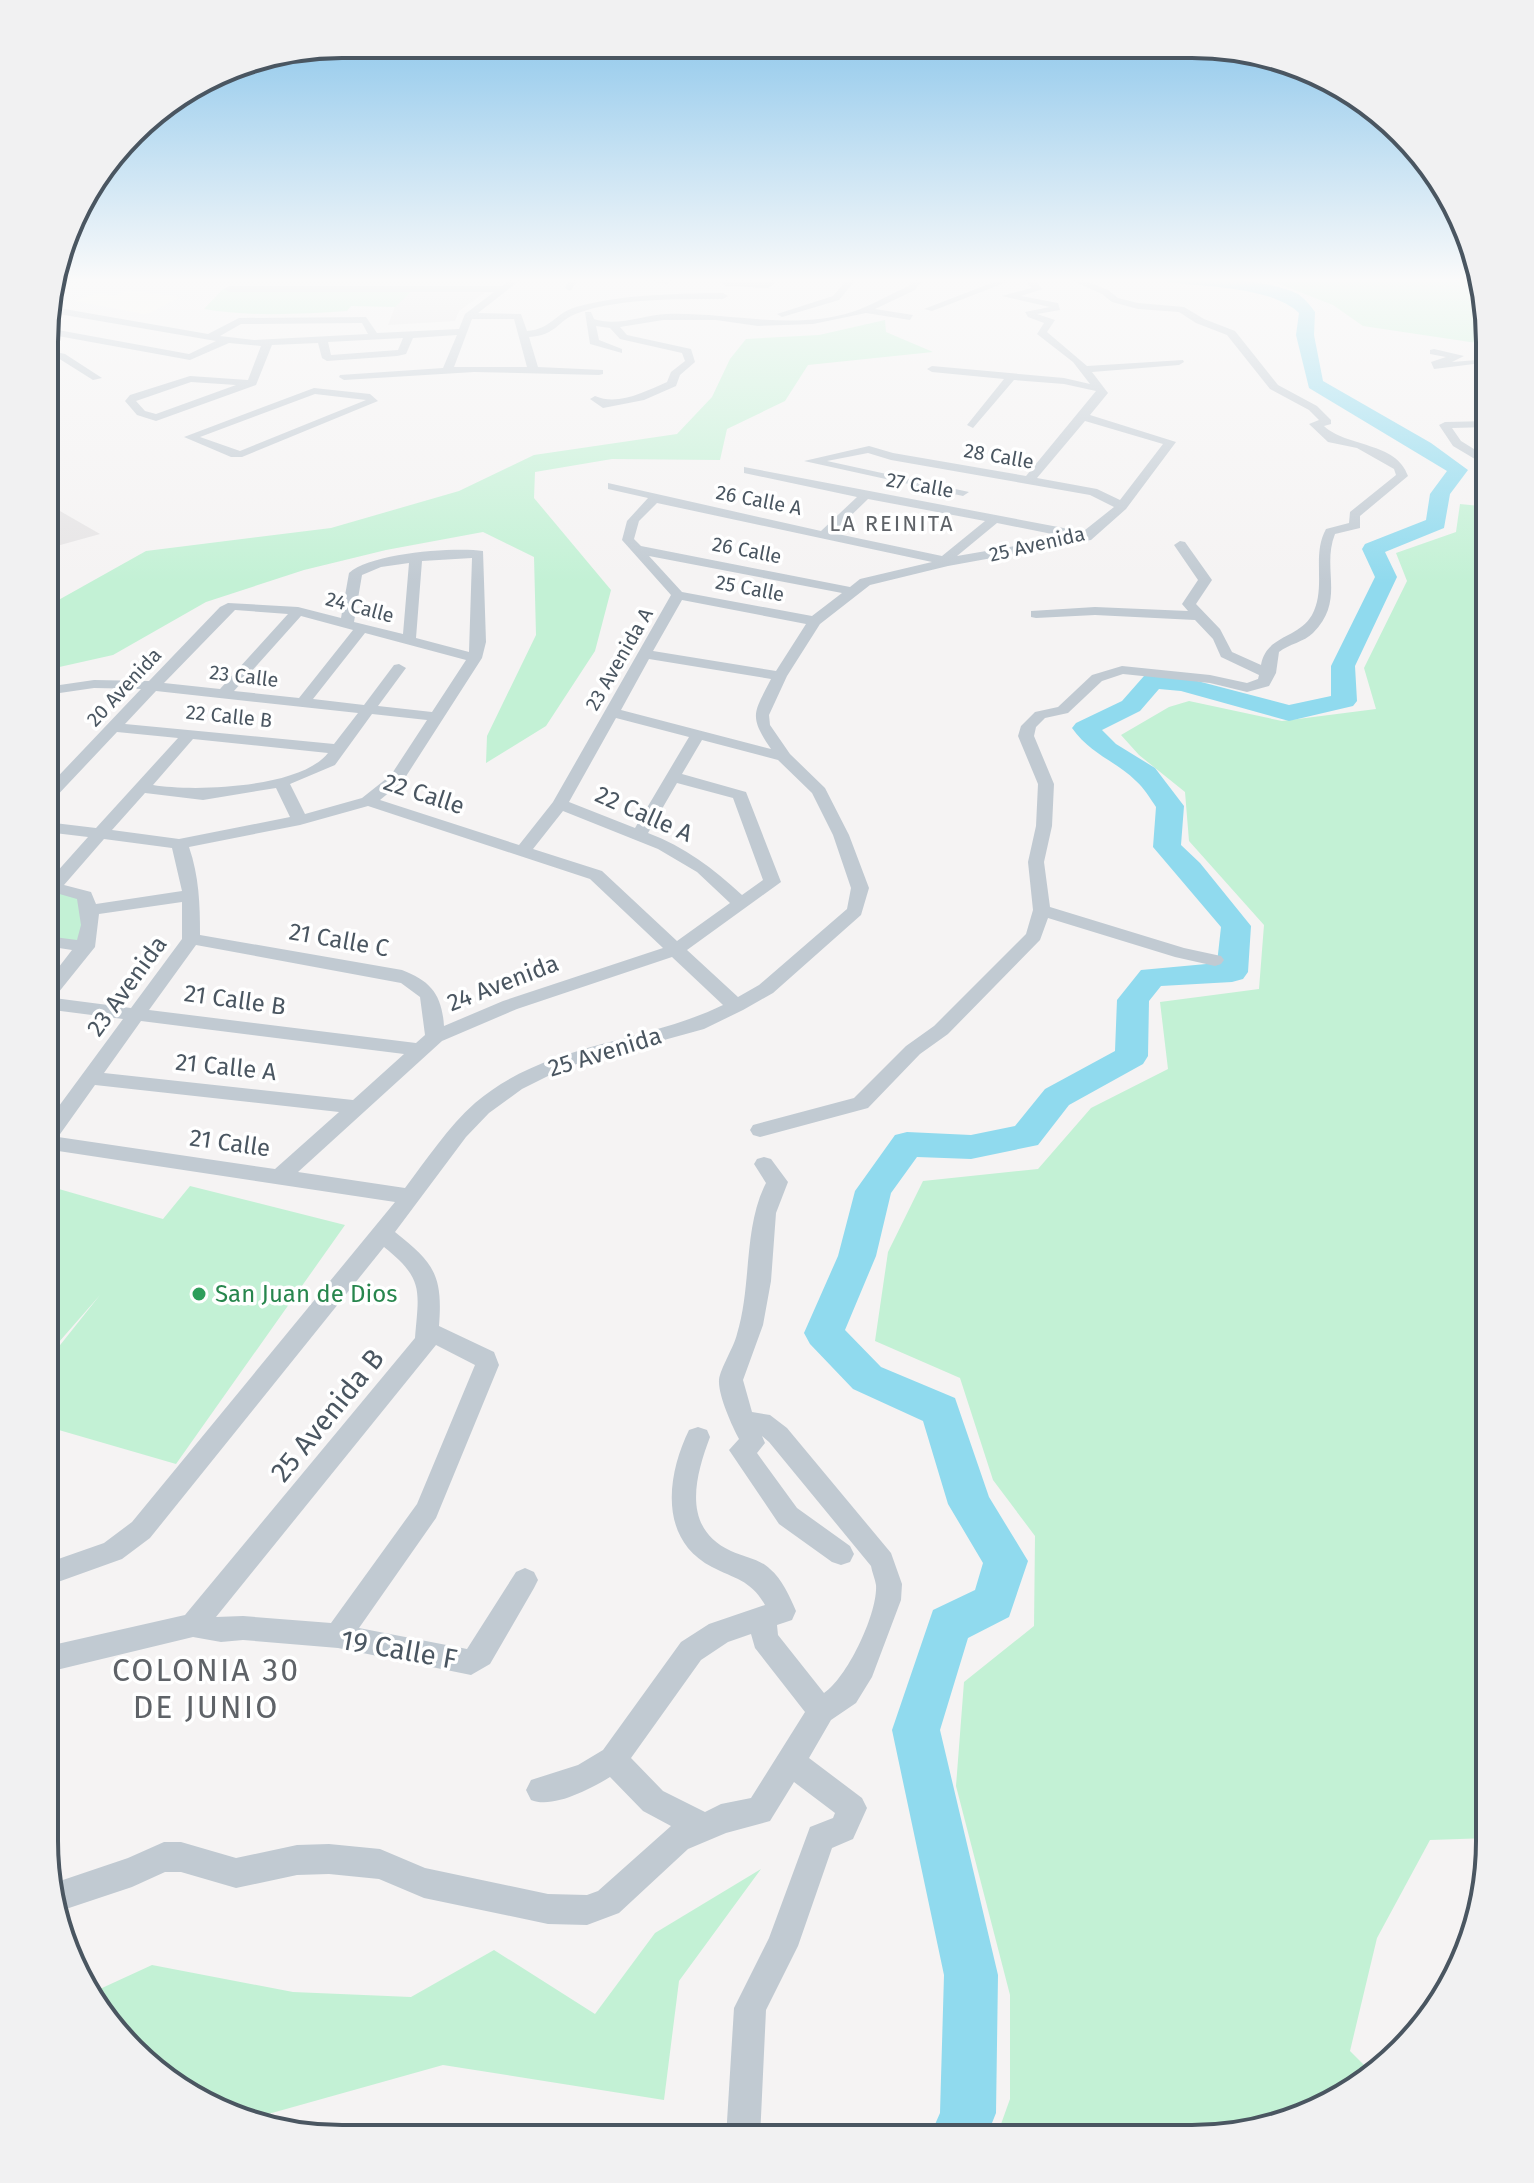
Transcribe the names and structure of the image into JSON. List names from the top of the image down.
{
  "streets": {
    "street": [
      "28 Calle",
      "27 Calle",
      "26 Calle A",
      "25 Avenida",
      "26 Calle",
      "25 Calle",
      "24 Calle",
      "23 Avenida A",
      "23 Calle",
      "20 Avenida",
      "22 Calle B",
      "22 Calle",
      "22 Calle A",
      "21 Calle C",
      "24 Avenida",
      "23 Avenida",
      "21 Calle B",
      "21 Calle A",
      "21 Calle",
      "25 Avenida B",
      "19 Calle F"
    ]
  },
  "crossings": [
    ["28 Calle", "27 Calle"],
    ["28 Calle", "25 Avenida"],
    ["27 Calle", "25 Avenida"],
    ["26 Calle A", "25 Avenida"],
    ["25 Avenida", "26 Calle"],
    ["25 Avenida", "25 Calle"],
    ["25 Avenida", "22 Calle"],
    ["25 Avenida", "21 Calle"],
    ["26 Calle", "23 Avenida A"],
    ["25 Calle", "23 Avenida A"],
    ["24 Calle", "20 Avenida"],
    ["23 Avenida A", "22 Calle"],
    ["23 Avenida A", "22 Calle A"],
    ["23 Calle", "20 Avenida"],
    ["20 Avenida", "22 Calle B"],
    ["22 Calle", "24 Avenida"],
    ["22 Calle", "23 Avenida"],
    ["22 Calle A", "24 Avenida"],
    ["21 Calle C", "24 Avenida"],
    ["21 Calle C", "23 Avenida"],
    ["24 Avenida", "21 Calle B"],
    ["24 Avenida", "21 Calle A"],
    ["24 Avenida", "21 Calle"],
    ["23 Avenida", "21 Calle B"],
    ["23 Avenida", "21 Calle A"],
    ["25 Avenida B", "19 Calle F"]
  ],
  "districts": ["LA REINITA", "COLONIA 30 DE JUNIO"],
  "places": ["San Juan de Dios"]
}
